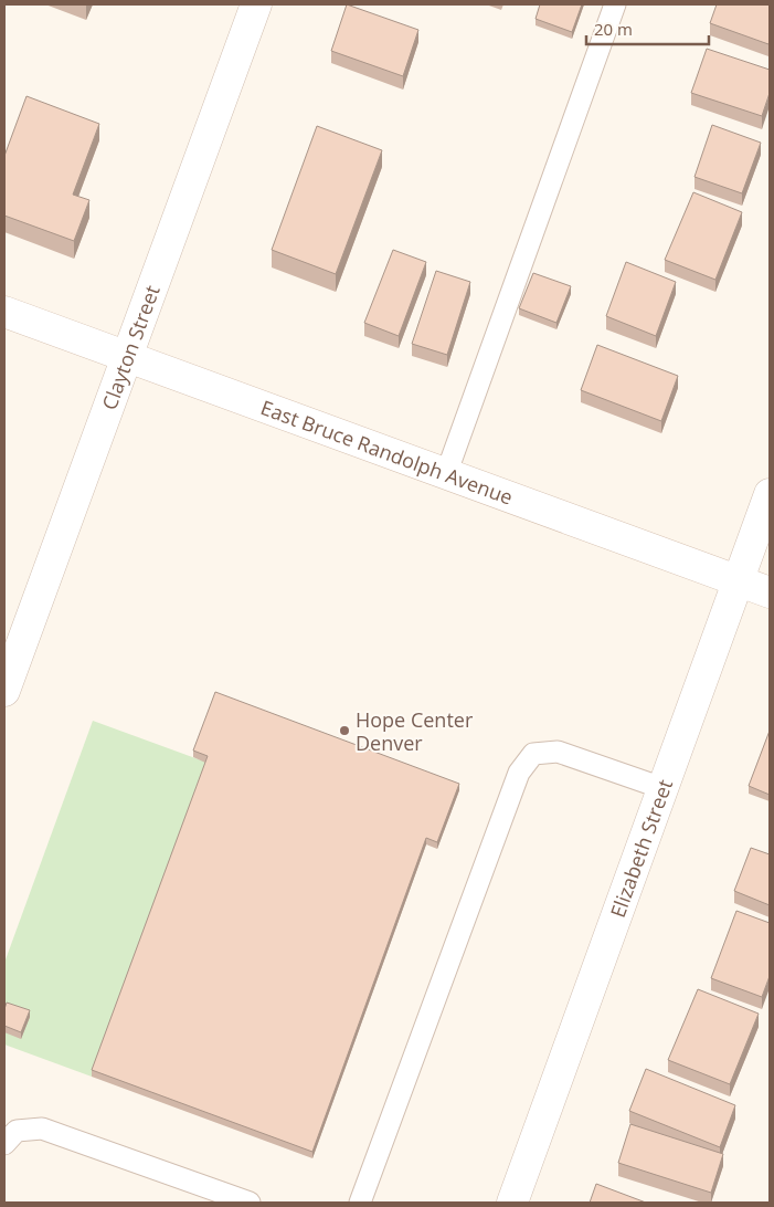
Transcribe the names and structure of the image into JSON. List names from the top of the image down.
{
  "streets": {
    "street": ["Clayton Street", "East Bruce Randolph Avenue", "Elizabeth Street"]
  },
  "crossings": [
    ["Clayton Street", "East Bruce Randolph Avenue"],
    ["East Bruce Randolph Avenue", "Elizabeth Street"]
  ],
  "places": ["Hope Center Denver"],
  "scale_bar": "20 m"
}
